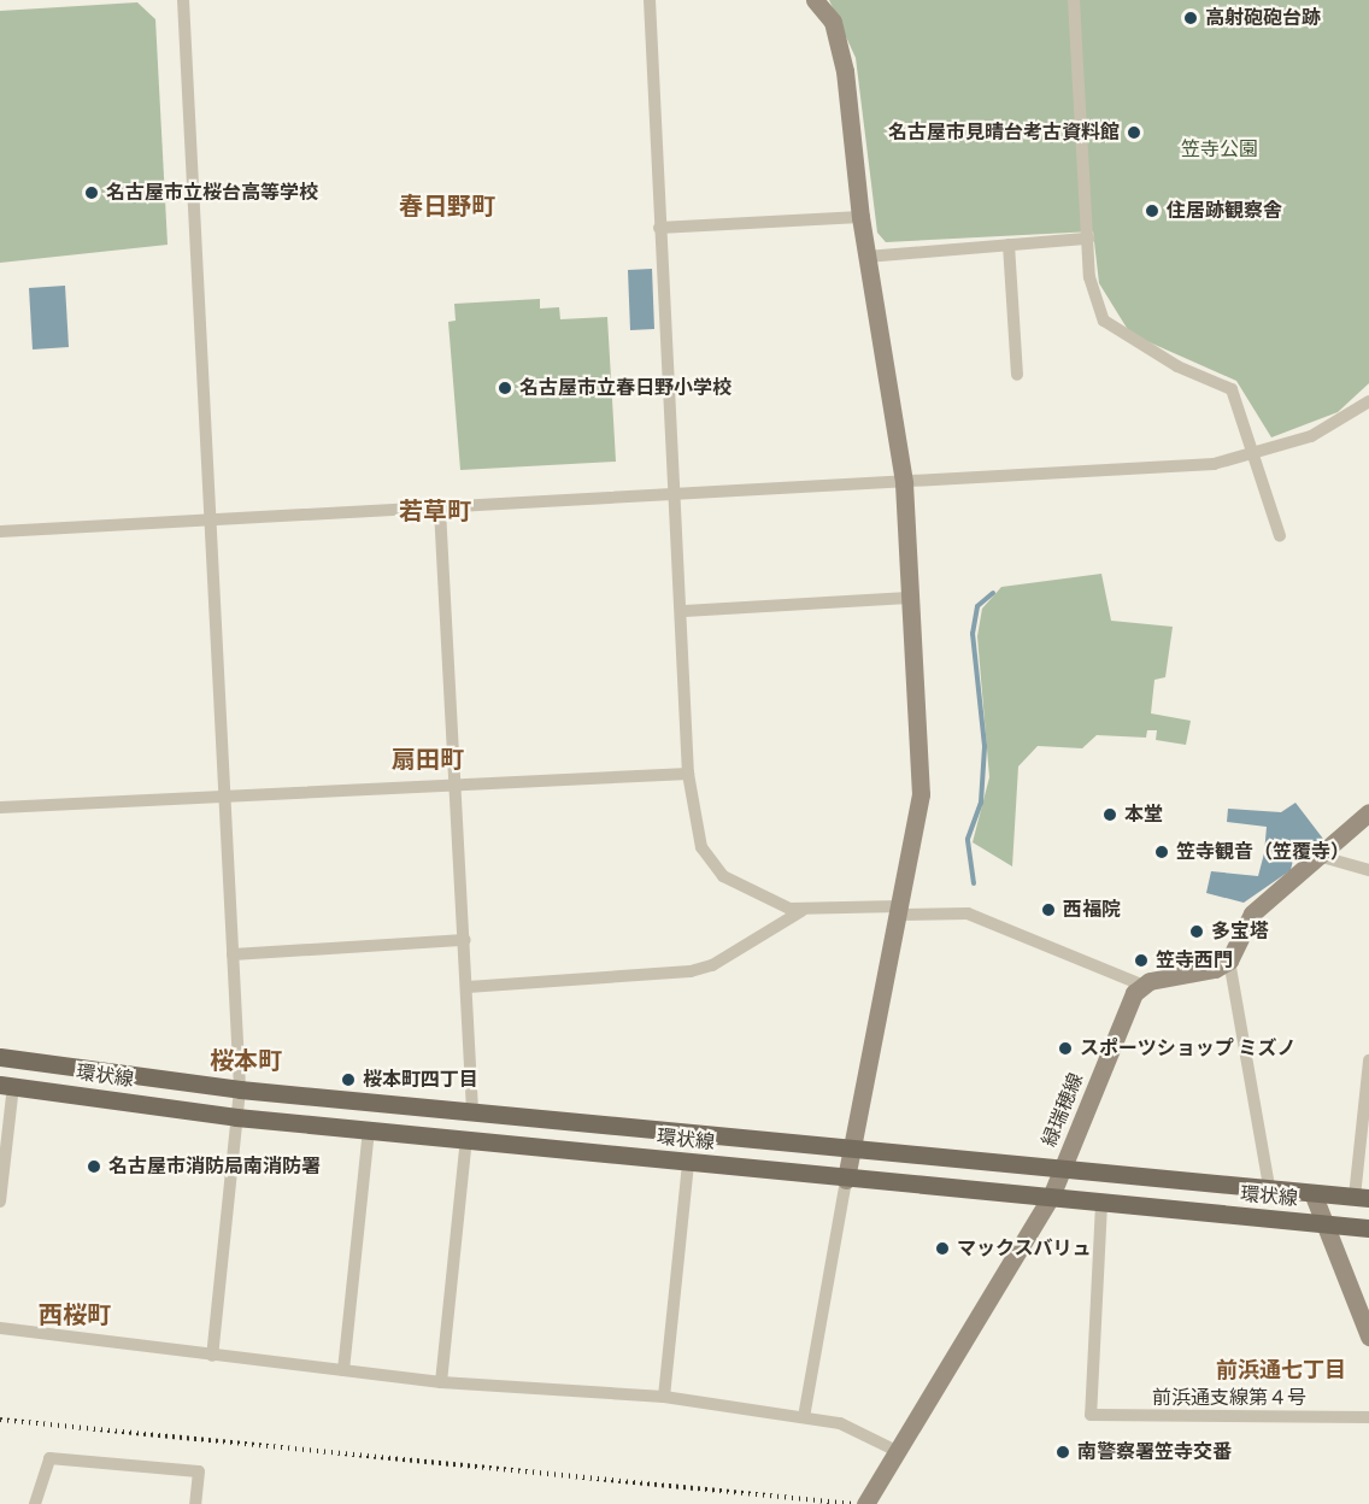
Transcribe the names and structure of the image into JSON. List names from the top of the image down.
{
  "streets": {
    "main road": ["環状線"],
    "street": ["緑瑞穂線", "前浜通支線第４号"]
  },
  "crossings": [
    ["環状線", "緑瑞穂線"],
    ["環状線", "前浜通支線第４号"]
  ],
  "districts": [
    "春日野町",
    "若草町",
    "扇田町",
    "桜本町",
    "西桜町",
    "前浜通七丁目"
  ],
  "parks": ["笠寺公園"],
  "places": [
    "高射砲砲台跡",
    "名古屋市見晴台考古資料館",
    "名古屋市立桜台高等学校",
    "住居跡観察舎",
    "名古屋市立春日野小学校",
    "本堂",
    "笠寺観音（笠覆寺）",
    "西福院",
    "多宝塔",
    "笠寺西門",
    "スポーツショップ ミズノ",
    "桜本町四丁目",
    "名古屋市消防局南消防署",
    "マックスバリュ",
    "南警察署笠寺交番"
  ]
}
